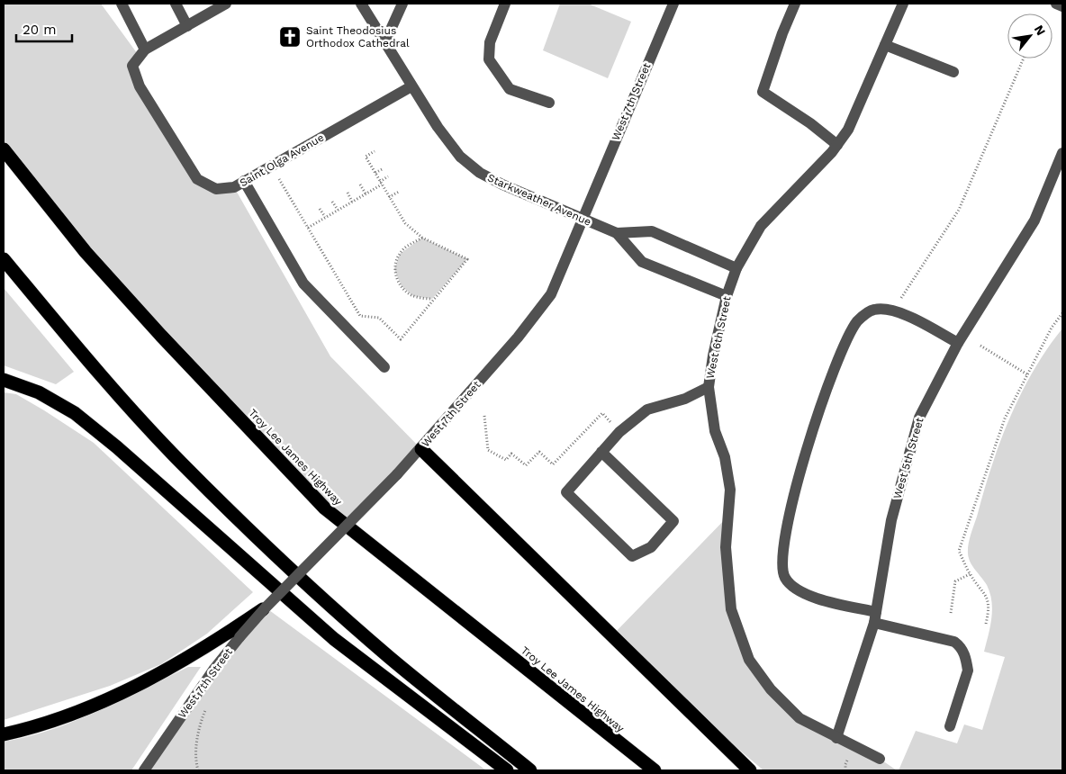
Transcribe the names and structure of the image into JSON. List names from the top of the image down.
{
  "streets": {
    "highway": ["Troy Lee James Highway"],
    "street": [
      "West 7th Street",
      "Saint Olga Avenue",
      "Starkweather Avenue",
      "West 6th Street",
      "West 5th Street"
    ]
  },
  "crossings": [
    ["West 7th Street", "Starkweather Avenue"],
    ["Saint Olga Avenue", "Starkweather Avenue"],
    ["Starkweather Avenue", "West 6th Street"],
    ["West 6th Street", "West 5th Street"]
  ],
  "places": {
    "church": ["Saint Theodosius Orthodox Cathedral"]
  },
  "scale_bar": "20 m",
  "north": "top right"
}
